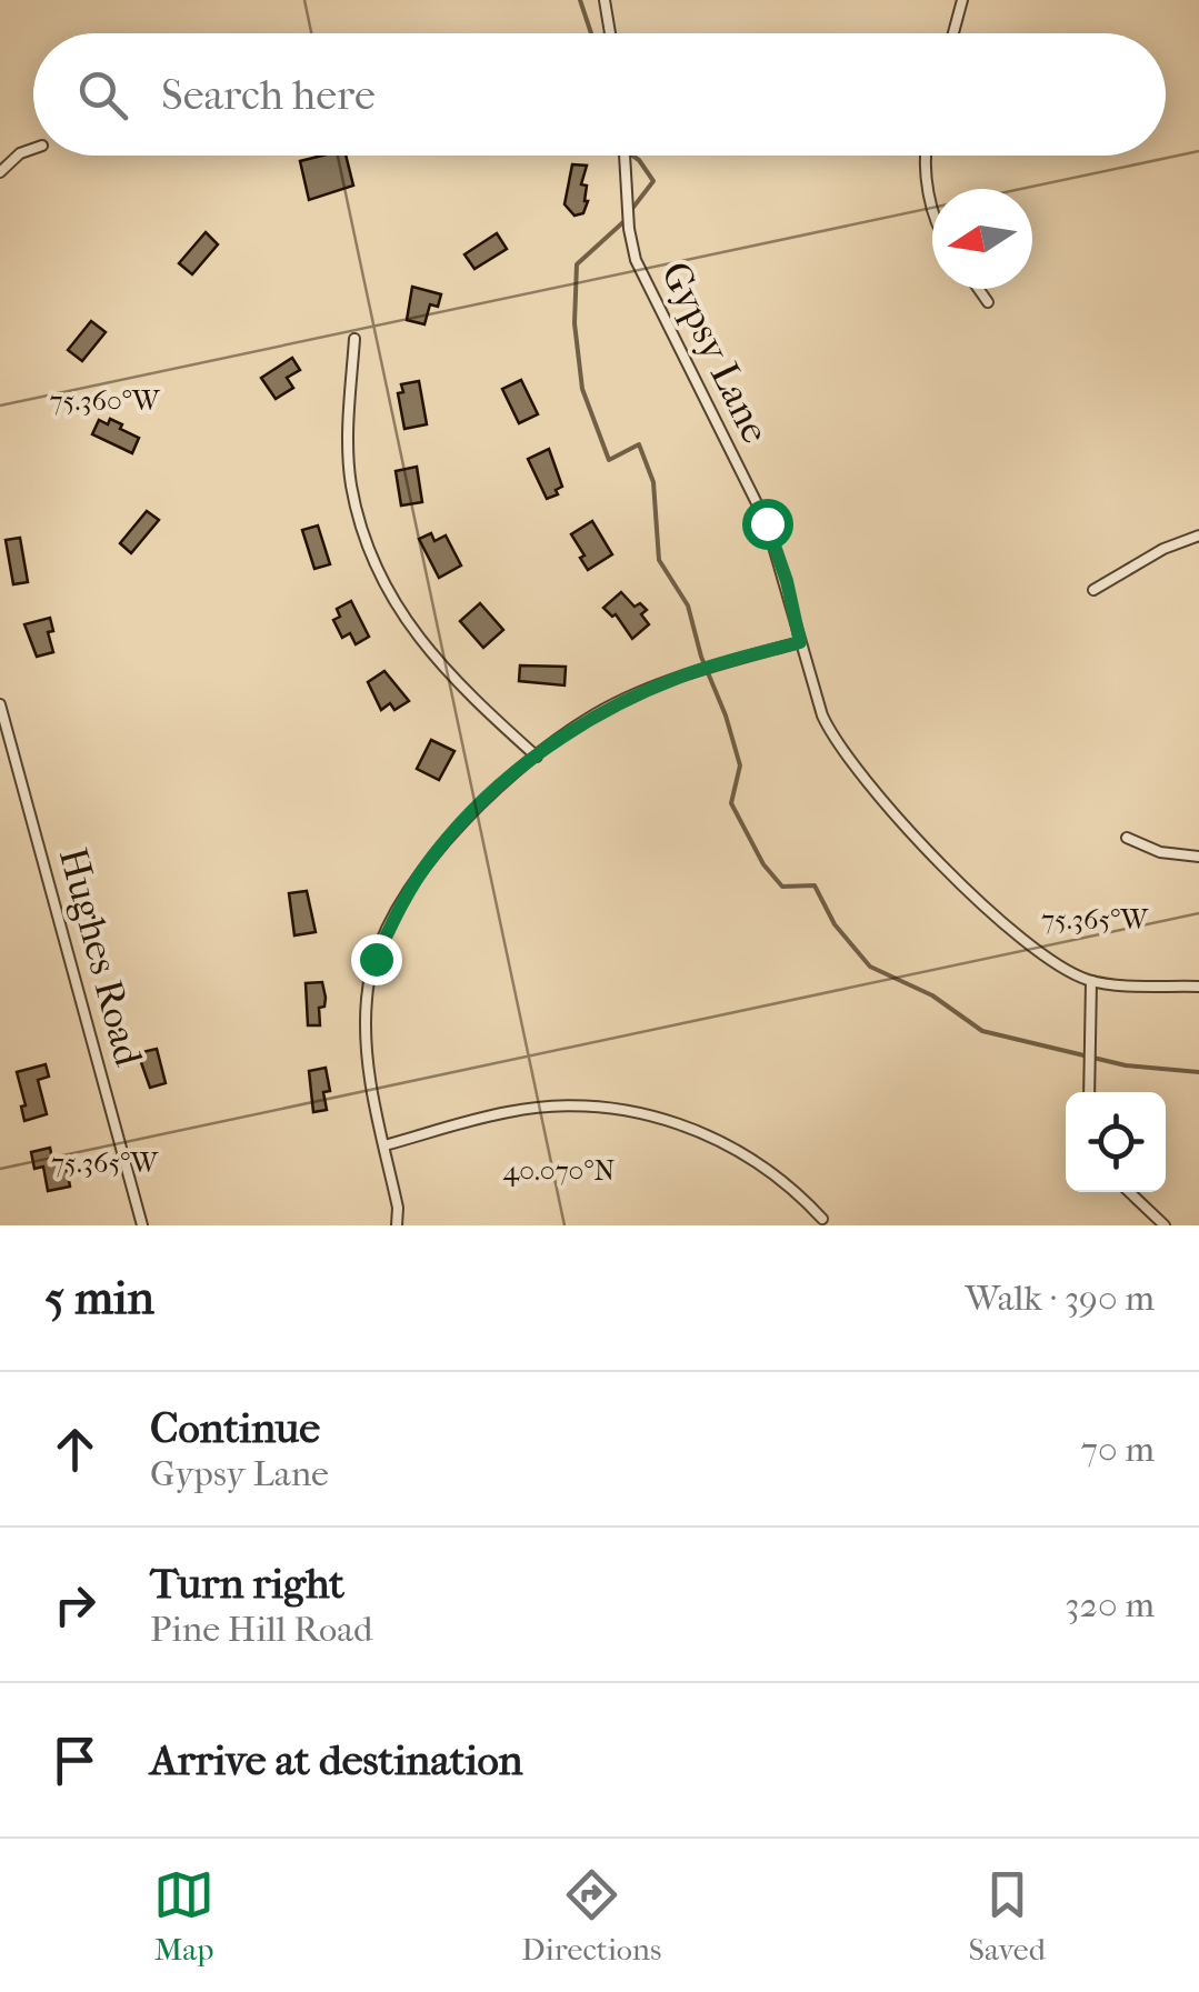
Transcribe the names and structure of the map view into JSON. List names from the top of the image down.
{
  "streets": {
    "street": ["Gypsy Lane", "Hughes Road"]
  },
  "north": "left",
  "page": {
    "search": "Search here",
    "heading": ["5 min", "Walk · 390 m"],
    "list": [
      ["Continue", "Gypsy Lane", "70 m"],
      ["Turn right", "Pine Hill Road", "320 m"],
      "Arrive at destination"
    ],
    "nav": ["Map", "Directions", "Saved"]
  },
  "coordinates": ["75.360°W", "75.365°W", "40.070°N"]
}
